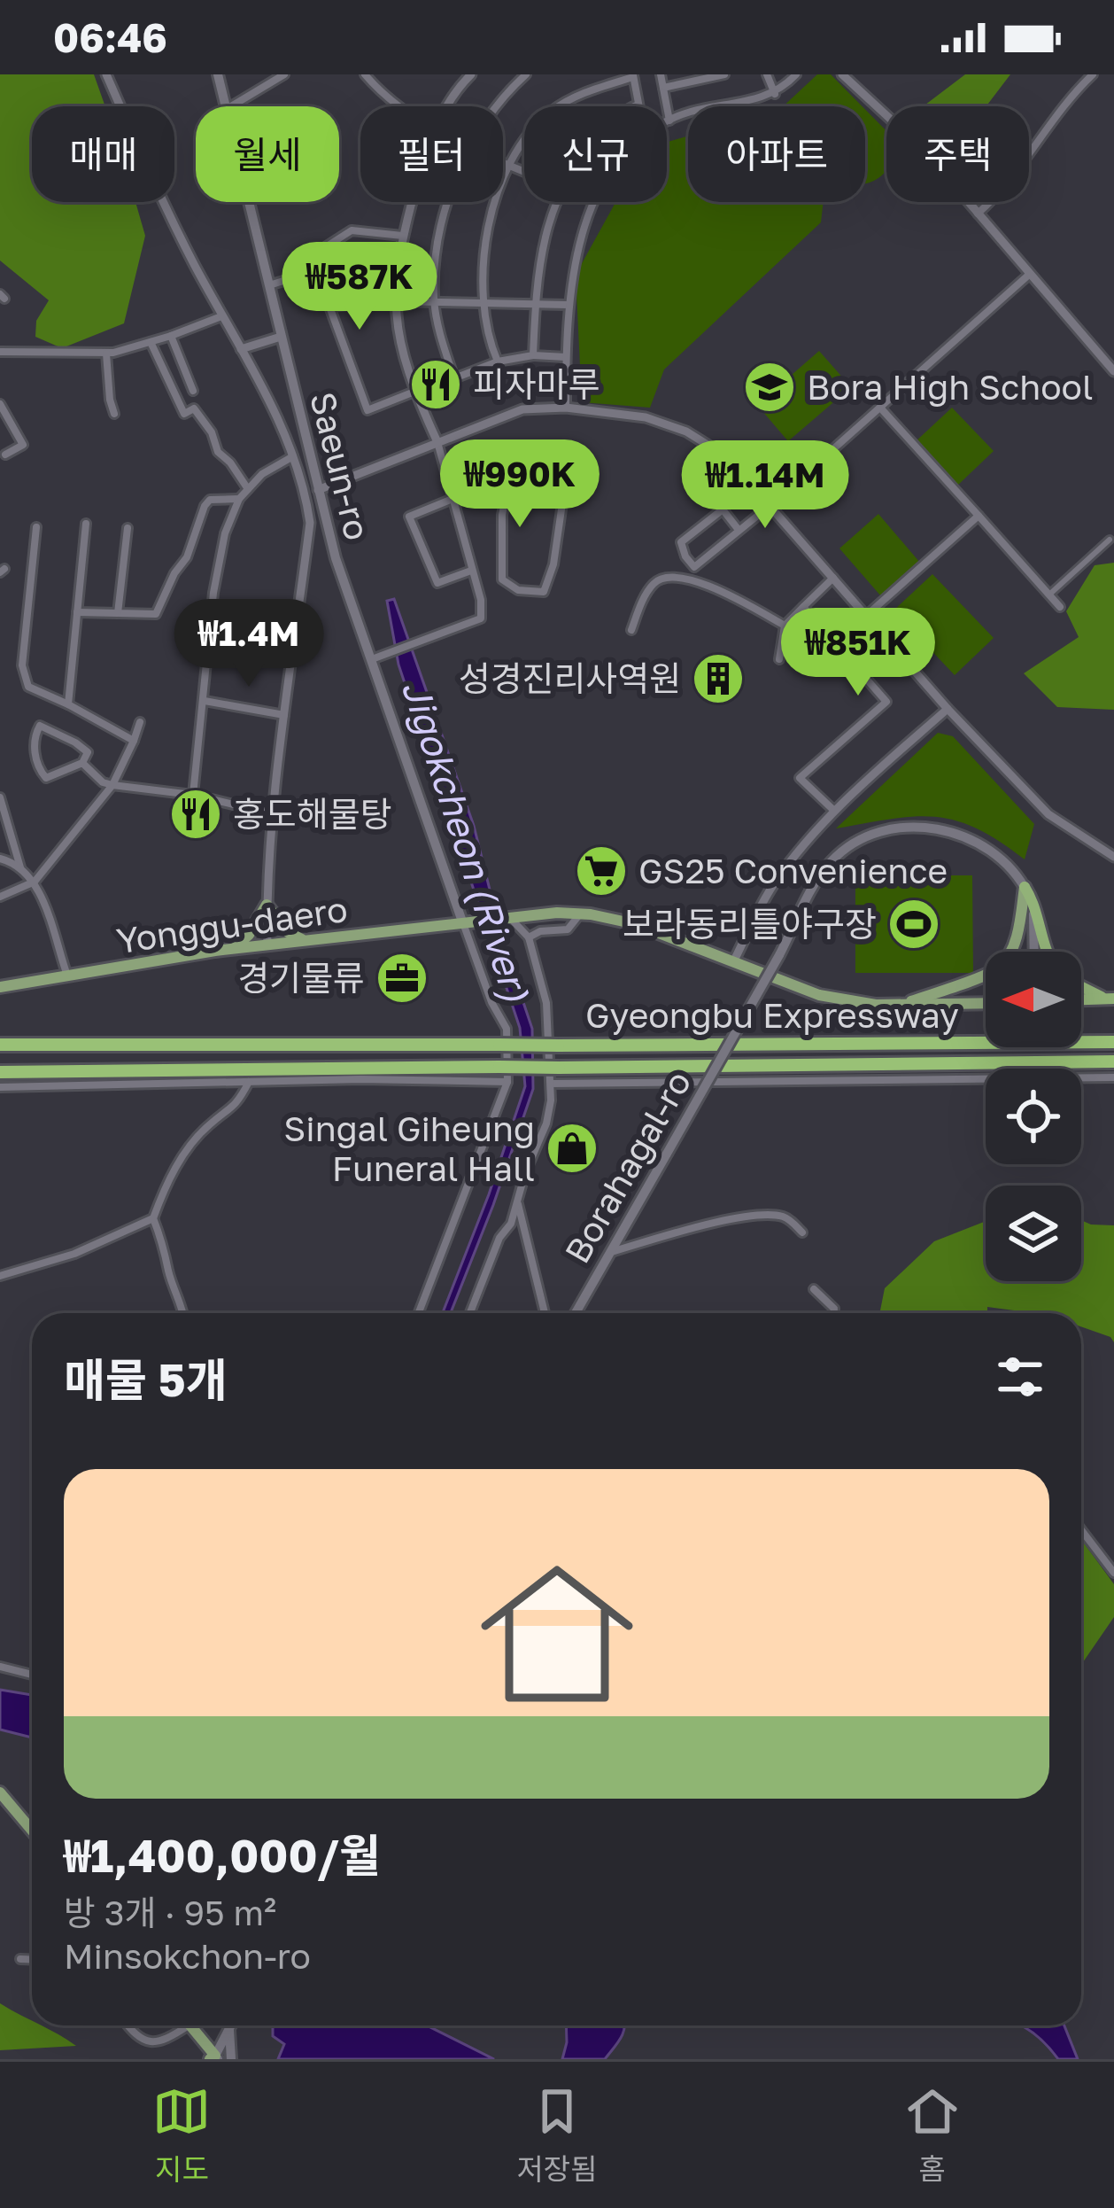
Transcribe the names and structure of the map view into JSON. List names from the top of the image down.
{
  "streets": {
    "highway": ["Gyeongbu Expressway"],
    "main road": ["Saeun-ro", "Yonggu-daero", "Borahagal-ro"]
  },
  "crossings": [
    ["Saeun-ro", "Yonggu-daero"]
  ],
  "water": ["Jigokcheon (River)"],
  "places": {
    "restaurant": ["피자마루", "홍도해물탕"],
    "school or university": ["Bora High School"],
    "building": ["성경진리사역원"],
    "supermarket": ["GS25 Convenience"],
    "sports": ["보라동리틀야구장"],
    "office": ["경기물류"],
    "shop": ["Singal Giheung Funeral Hall"]
  },
  "north": "left",
  "page": {
    "status": "06:46",
    "chip": [
      "매매",
      "월세",
      "필터",
      "신규",
      "아파트",
      "주택"
    ],
    "price": [
      "₩587K",
      "₩990K",
      "₩1.14M",
      "₩1.4M",
      "₩851K"
    ],
    "heading": "매물 5개",
    "list": [
      {
        "name": "₩1,400,000/월",
        "note": "방 3개 · 95 m² · Minsokchon-ro"
      }
    ],
    "tabs": ["지도", "저장됨", "홈"]
  }
}
